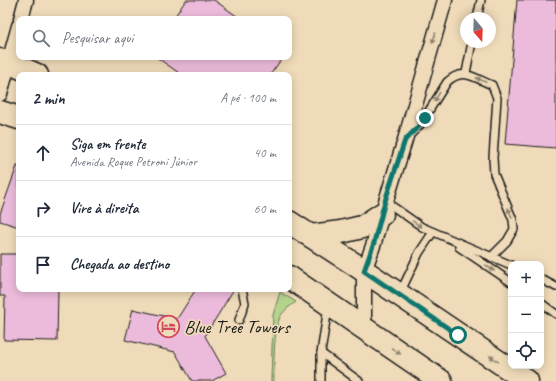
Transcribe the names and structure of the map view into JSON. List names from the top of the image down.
{
  "places": {
    "hotel": ["Blue Tree Towers"]
  },
  "north": "bottom",
  "page": {
    "search": "Pesquisar aqui",
    "heading": ["2 min", "A pé · 100 m"],
    "list": [
      ["Siga em frente", "Avenida Roque Petroni Júnior", "40 m"],
      ["Vire à direita", "60 m"],
      "Chegada ao destino"
    ],
    "map_buttons": ["+", "−"]
  }
}
